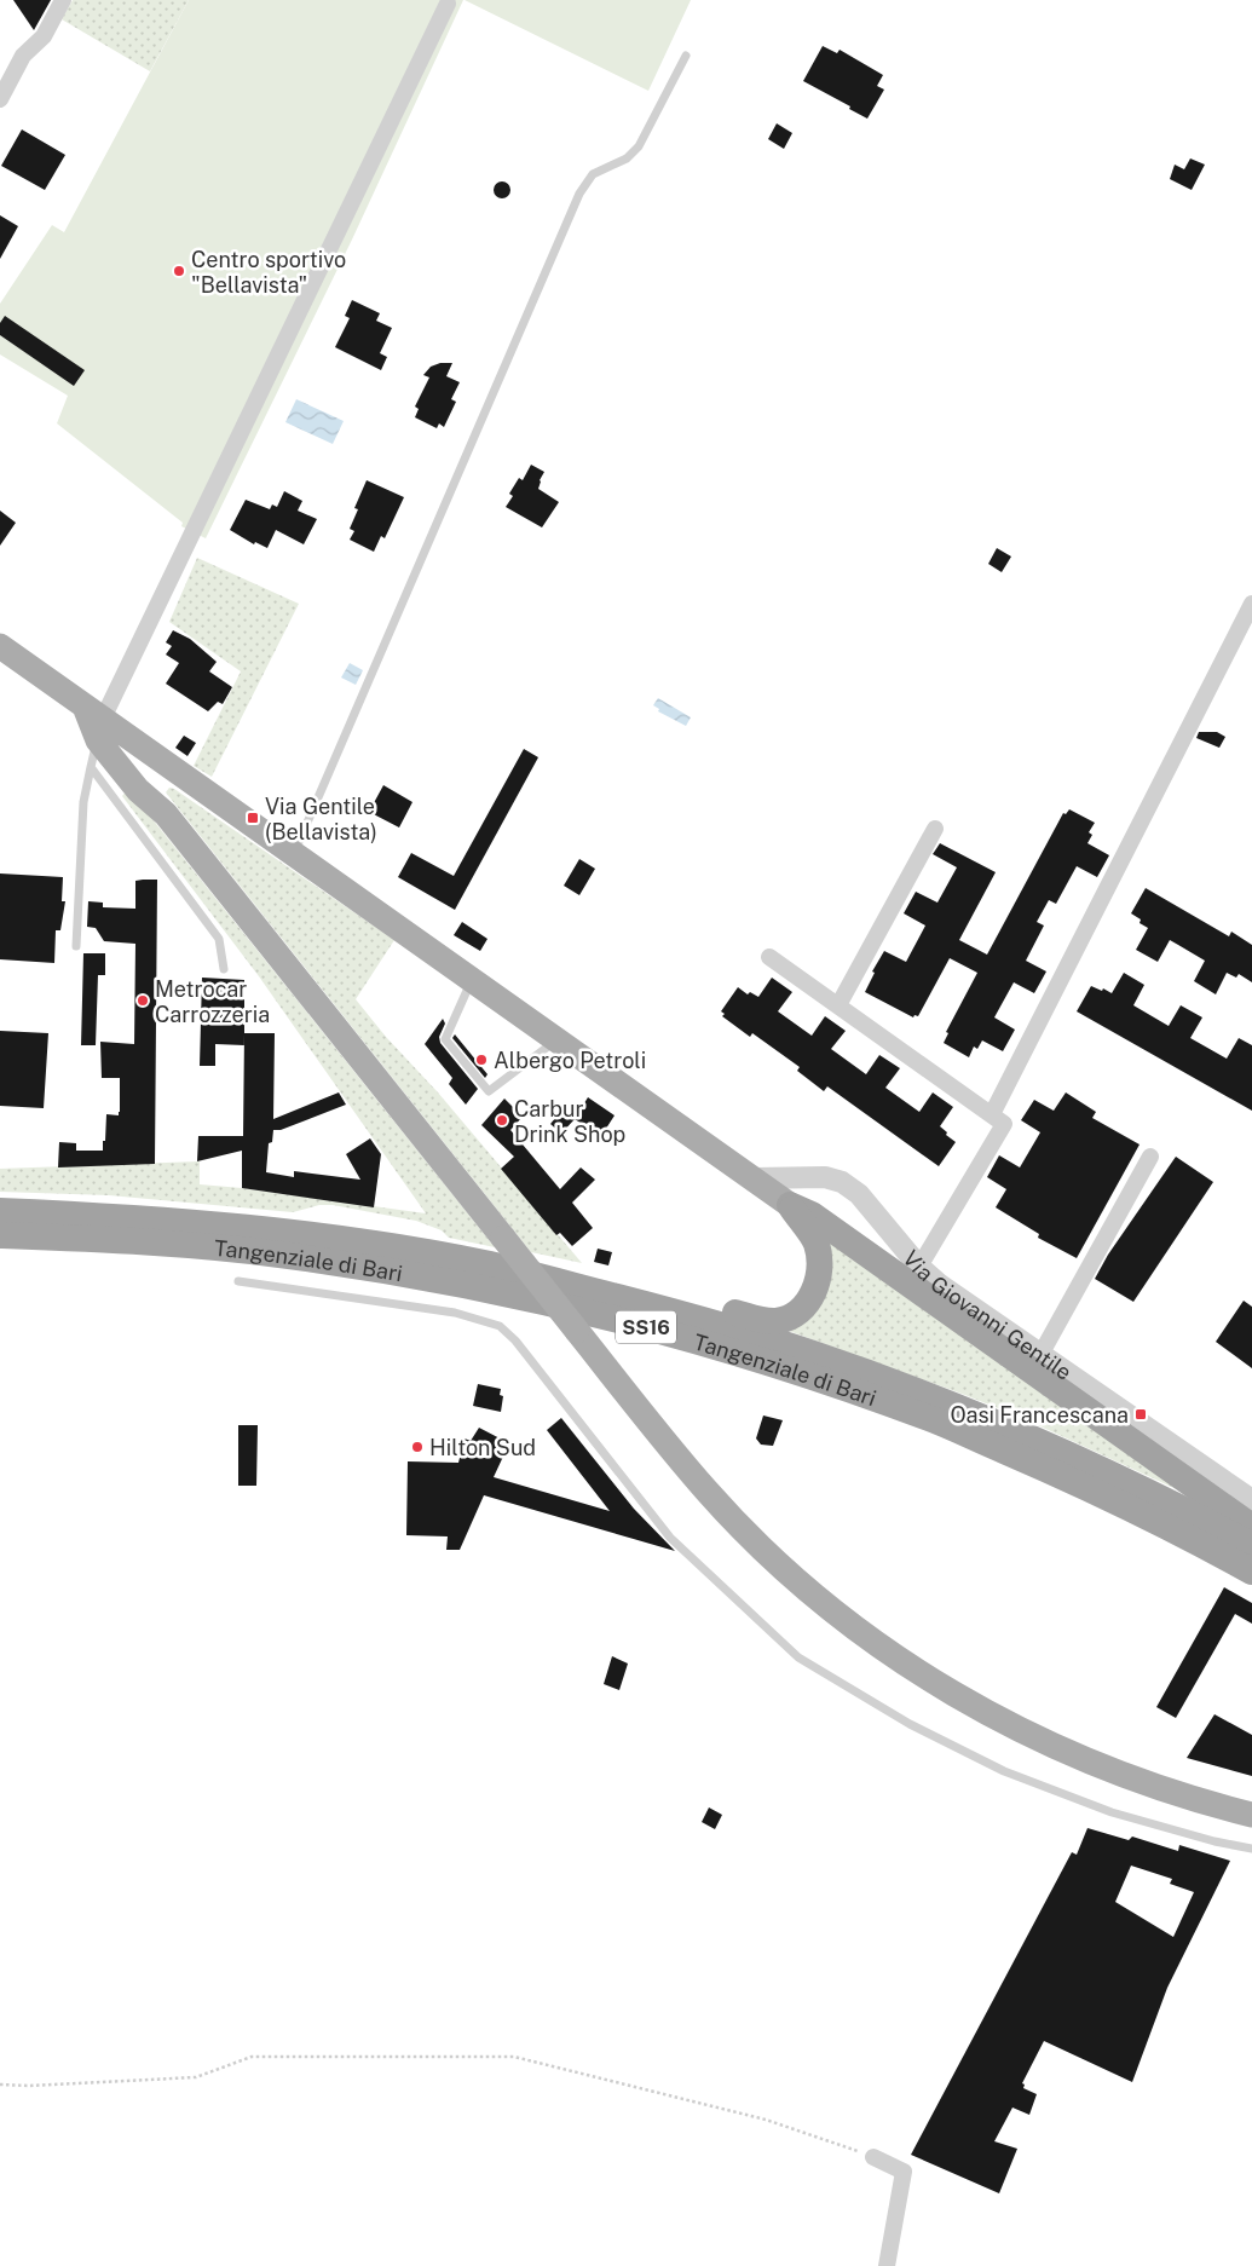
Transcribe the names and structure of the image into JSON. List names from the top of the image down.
{
  "streets": {
    "highway": ["Tangenziale di Bari", "SS16"],
    "street": ["Via Giovanni Gentile"]
  },
  "places": {
    "other": [
      "Centro sportivo \"Bellavista\"",
      "Metrocar Carrozzeria",
      "Albergo Petroli",
      "Carbur Drink Shop",
      "Hilton Sud"
    ],
    "transit": ["Via Gentile (Bellavista)", "Oasi Francescana"]
  }
}
